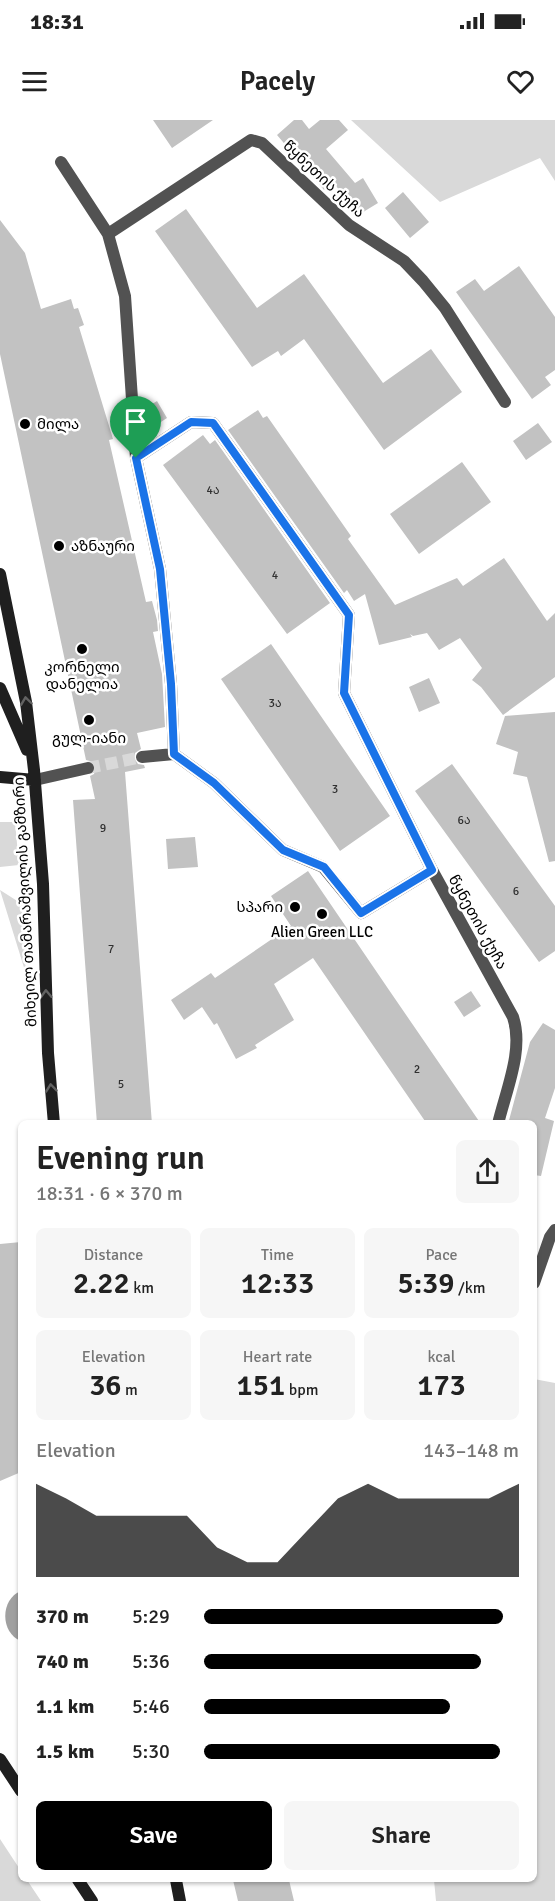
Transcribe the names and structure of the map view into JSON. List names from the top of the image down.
{
  "streets": {
    "main road": ["მიხეილ თამარაშვილის გამზირი"],
    "street": ["წყნეთის ქუჩა"]
  },
  "one_way": ["მიხეილ თამარაშვილის გამზირი"],
  "places": [
    "მილა",
    "აზნაური",
    "კორნელი დანელია",
    "გულ-იანი",
    "სპარი",
    "Alien Green LLC"
  ],
  "house_numbers": [
    "4ა",
    "4",
    "3ა",
    "3",
    "6ა",
    "9",
    "6",
    "7",
    "2",
    "5"
  ],
  "page": {
    "status": "18:31",
    "header": "Pacely",
    "heading": ["Evening run", "18:31 · 6 × 370 m"],
    "stats": [
      ["Distance", "2.22 km"],
      ["Time", "12:33"],
      ["Pace", "5:39 /km"],
      ["Elevation", "36 m"],
      ["Heart rate", "151 bpm"],
      ["kcal", "173"]
    ],
    "chart": ["Elevation", "143–148 m"],
    "list": [
      {
        "name": "370 m",
        "note": "5:29"
      },
      {
        "name": "740 m",
        "note": "5:36"
      },
      {
        "name": "1.1 km",
        "note": "5:46"
      },
      {
        "name": "1.5 km",
        "note": "5:30"
      }
    ],
    "buttons": ["Save", "Share"]
  }
}
